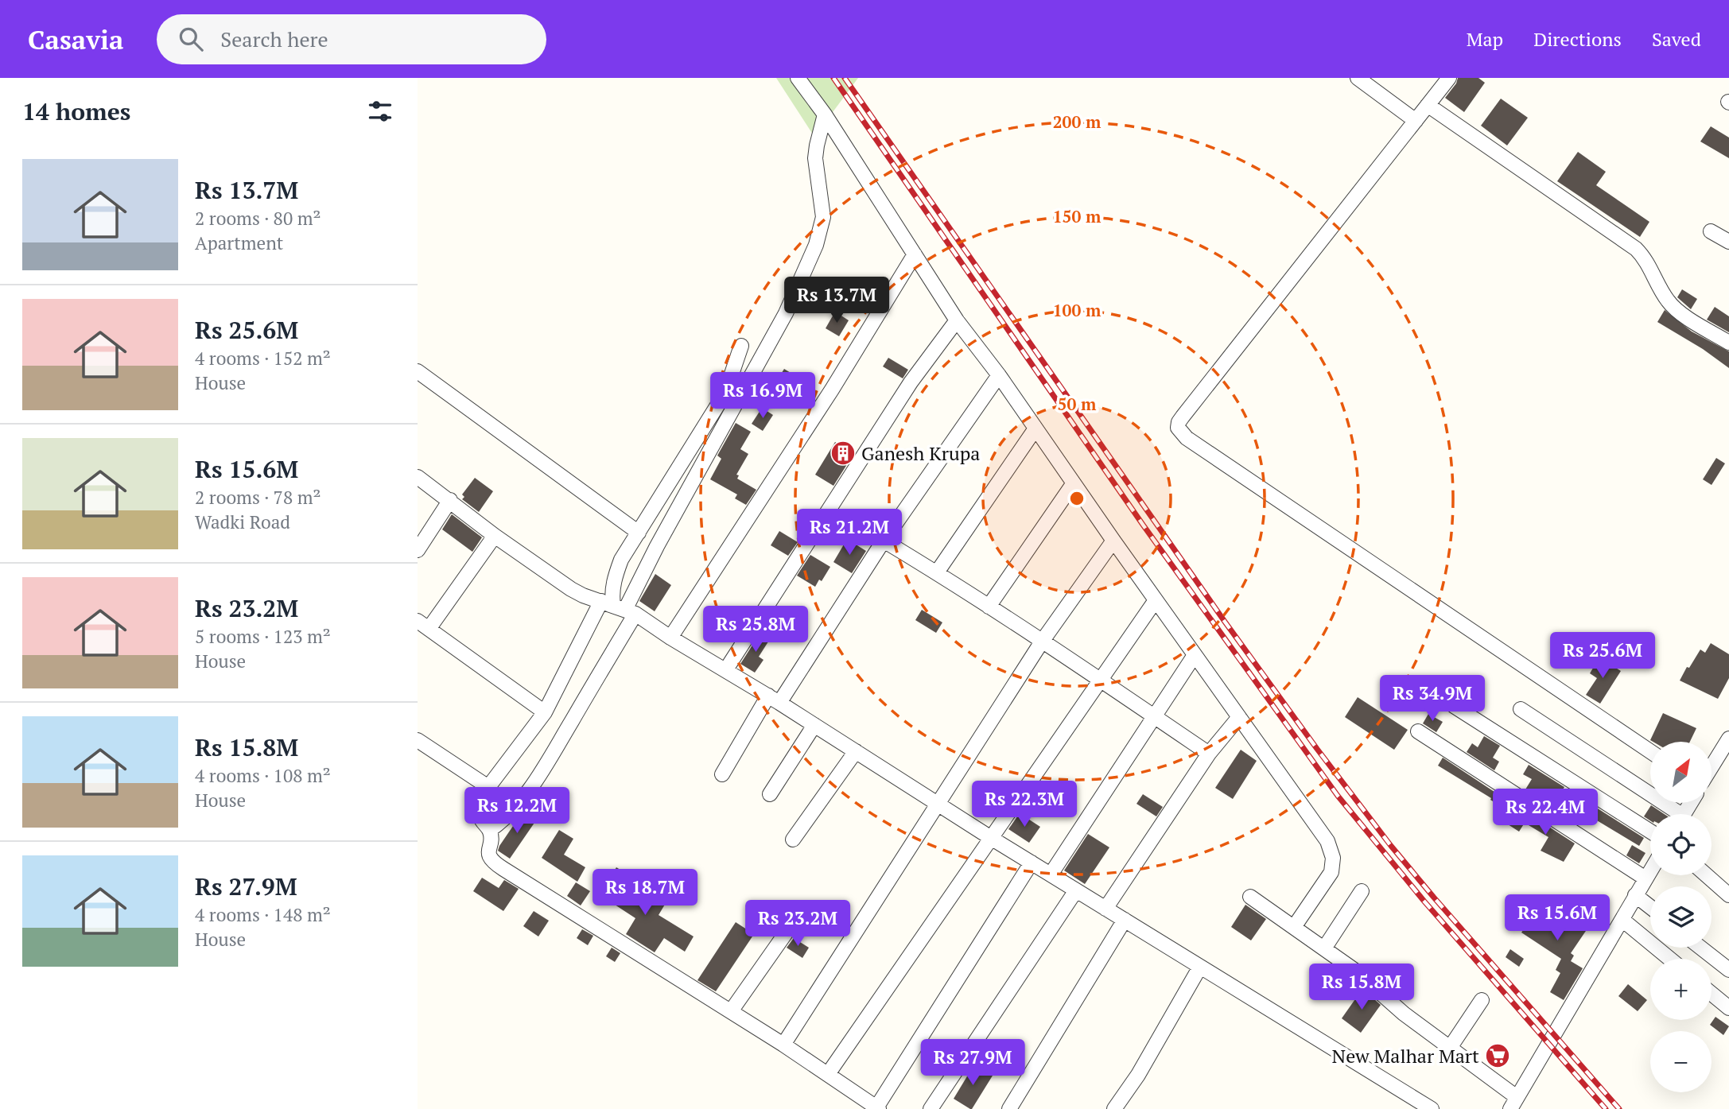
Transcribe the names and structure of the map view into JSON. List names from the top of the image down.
{
  "places": {
    "building": ["Ganesh Krupa"],
    "supermarket": ["New Malhar Mart"]
  },
  "north": "top right",
  "page": {
    "header": "Casavia",
    "search": "Search here",
    "nav": ["Map", "Directions", "Saved"],
    "heading": "14 homes",
    "list": [
      {
        "name": "Rs 13.7M",
        "note": "2 rooms · 80 m² · Apartment"
      },
      {
        "name": "Rs 25.6M",
        "note": "4 rooms · 152 m² · House"
      },
      {
        "name": "Rs 15.6M",
        "note": "2 rooms · 78 m² · Wadki Road"
      },
      {
        "name": "Rs 23.2M",
        "note": "5 rooms · 123 m² · House"
      },
      {
        "name": "Rs 15.8M",
        "note": "4 rooms · 108 m² · House"
      },
      {
        "name": "Rs 27.9M",
        "note": "4 rooms · 148 m² · House"
      }
    ],
    "price": [
      "Rs 13.7M",
      "Rs 16.9M",
      "Rs 21.2M",
      "Rs 25.8M",
      "Rs 25.6M",
      "Rs 34.9M",
      "Rs 22.3M",
      "Rs 12.2M",
      "Rs 22.4M",
      "Rs 18.7M",
      "Rs 15.6M",
      "Rs 23.2M",
      "Rs 15.8M",
      "Rs 27.9M"
    ],
    "map_buttons": ["+", "−"]
  },
  "rings": [
    "200 m",
    "150 m",
    "100 m",
    "50 m"
  ]
}
